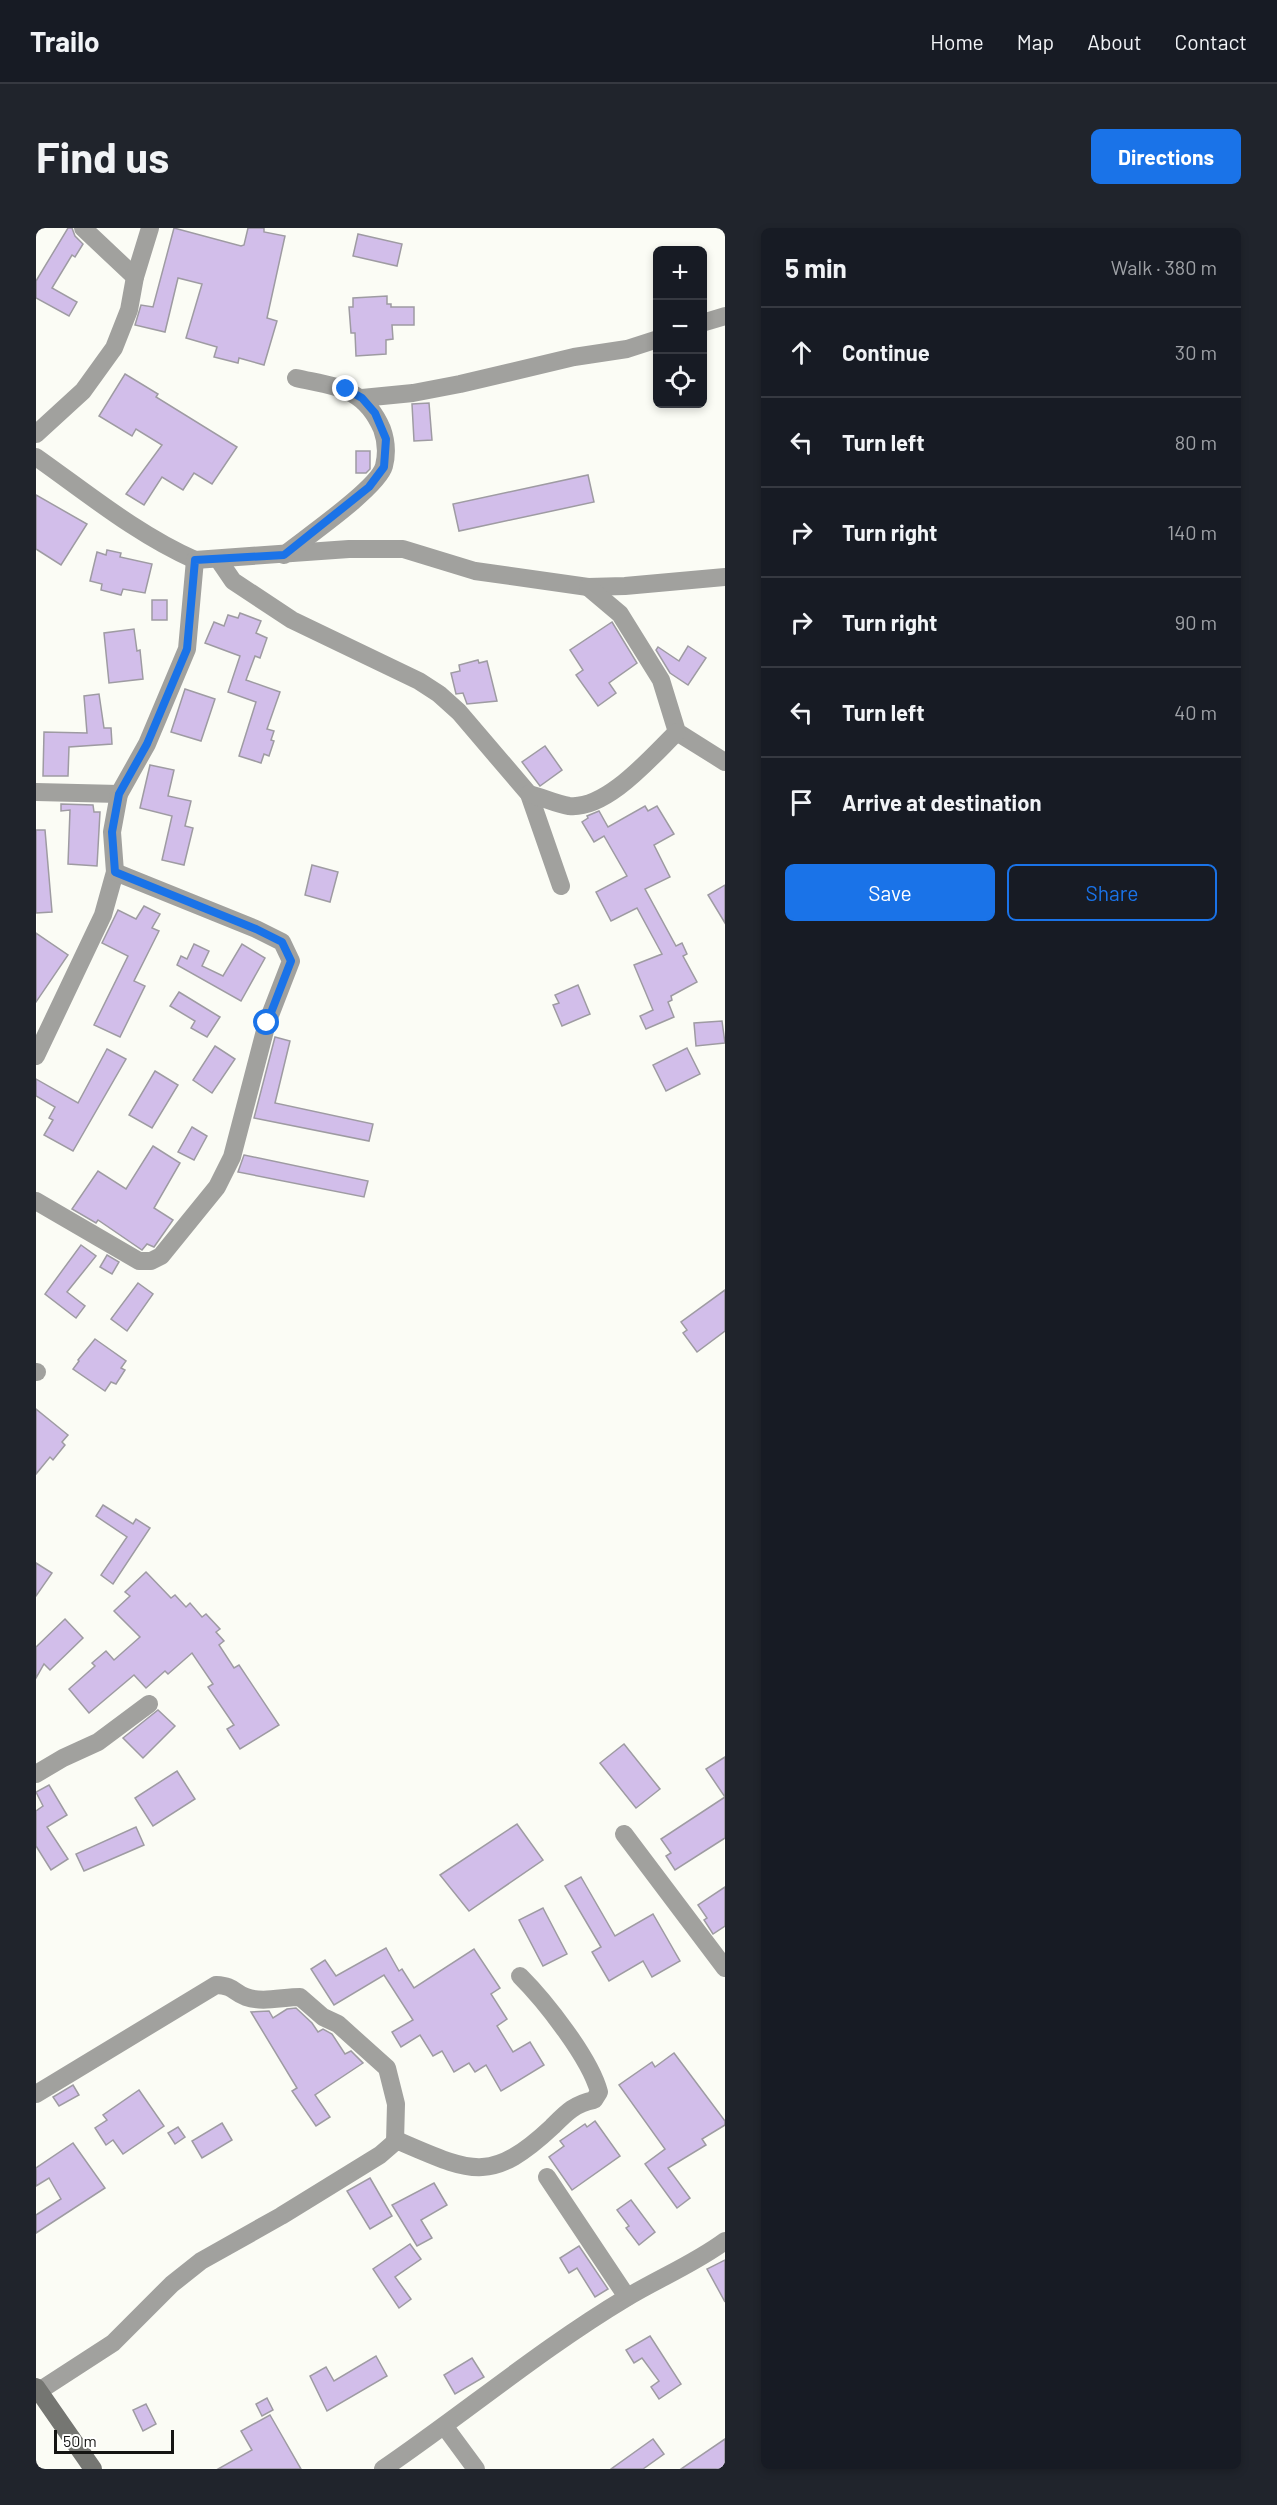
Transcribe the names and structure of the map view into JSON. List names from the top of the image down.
{
  "scale_bar": "50 m",
  "page": {
    "header": "Trailo",
    "nav": [
      "Home",
      "Map",
      "About",
      "Contact"
    ],
    "buttons": [
      "Directions",
      ["Save", "Share"]
    ],
    "title": "Find us",
    "heading": ["5 min", "Walk · 380 m"],
    "map_buttons": ["+", "−"],
    "list": [
      ["Continue", "30 m"],
      ["Turn left", "80 m"],
      ["Turn right", "140 m"],
      ["Turn right", "90 m"],
      ["Turn left", "40 m"],
      "Arrive at destination"
    ],
    "scale": "50 m"
  }
}
